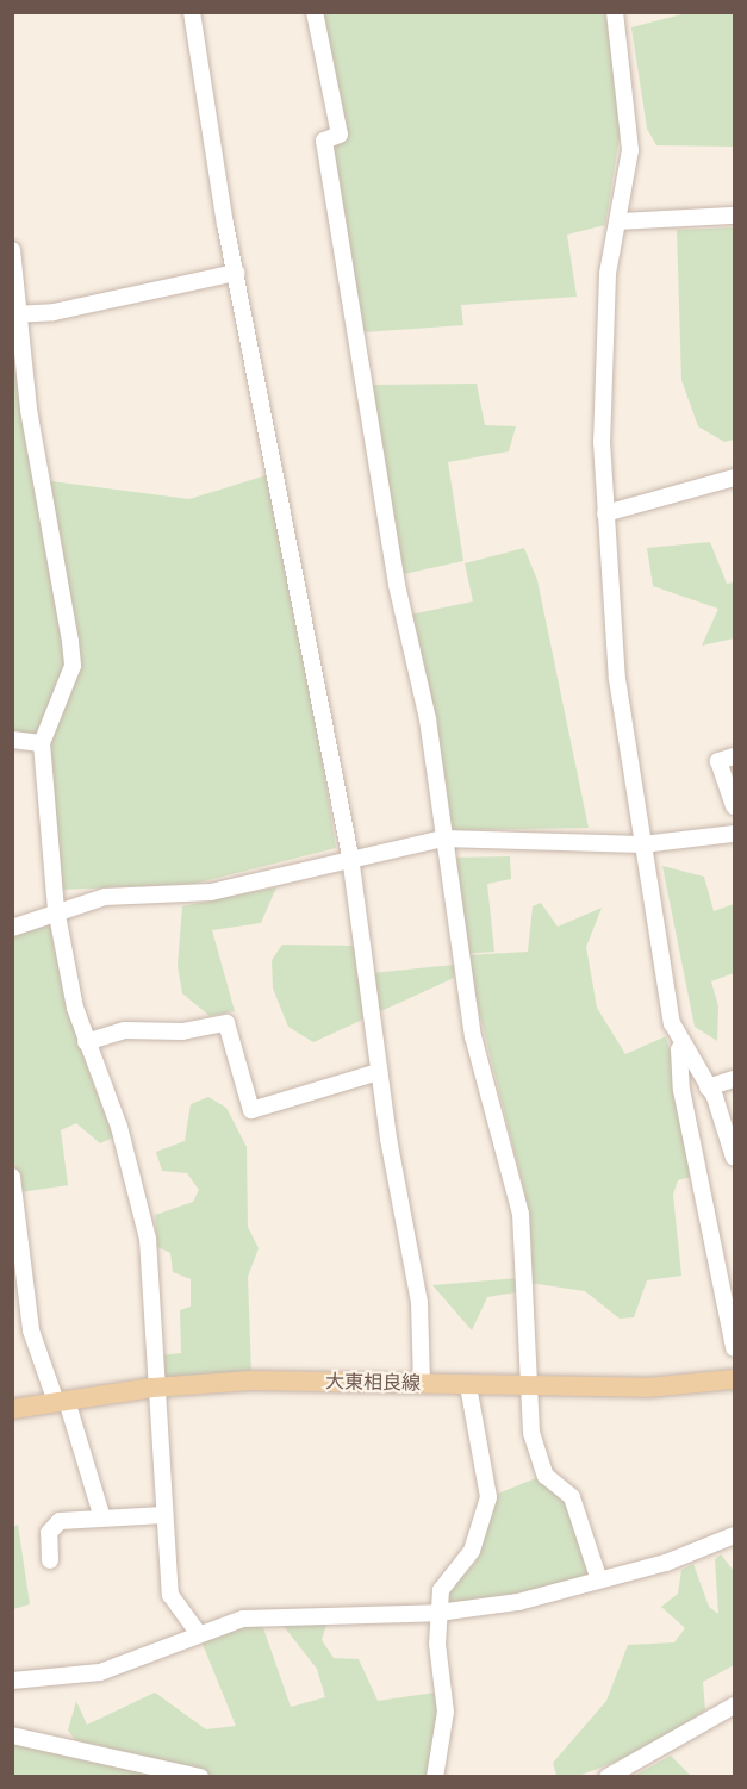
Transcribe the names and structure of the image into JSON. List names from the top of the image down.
{
  "streets": {
    "main road": ["大東相良線"]
  }
}
